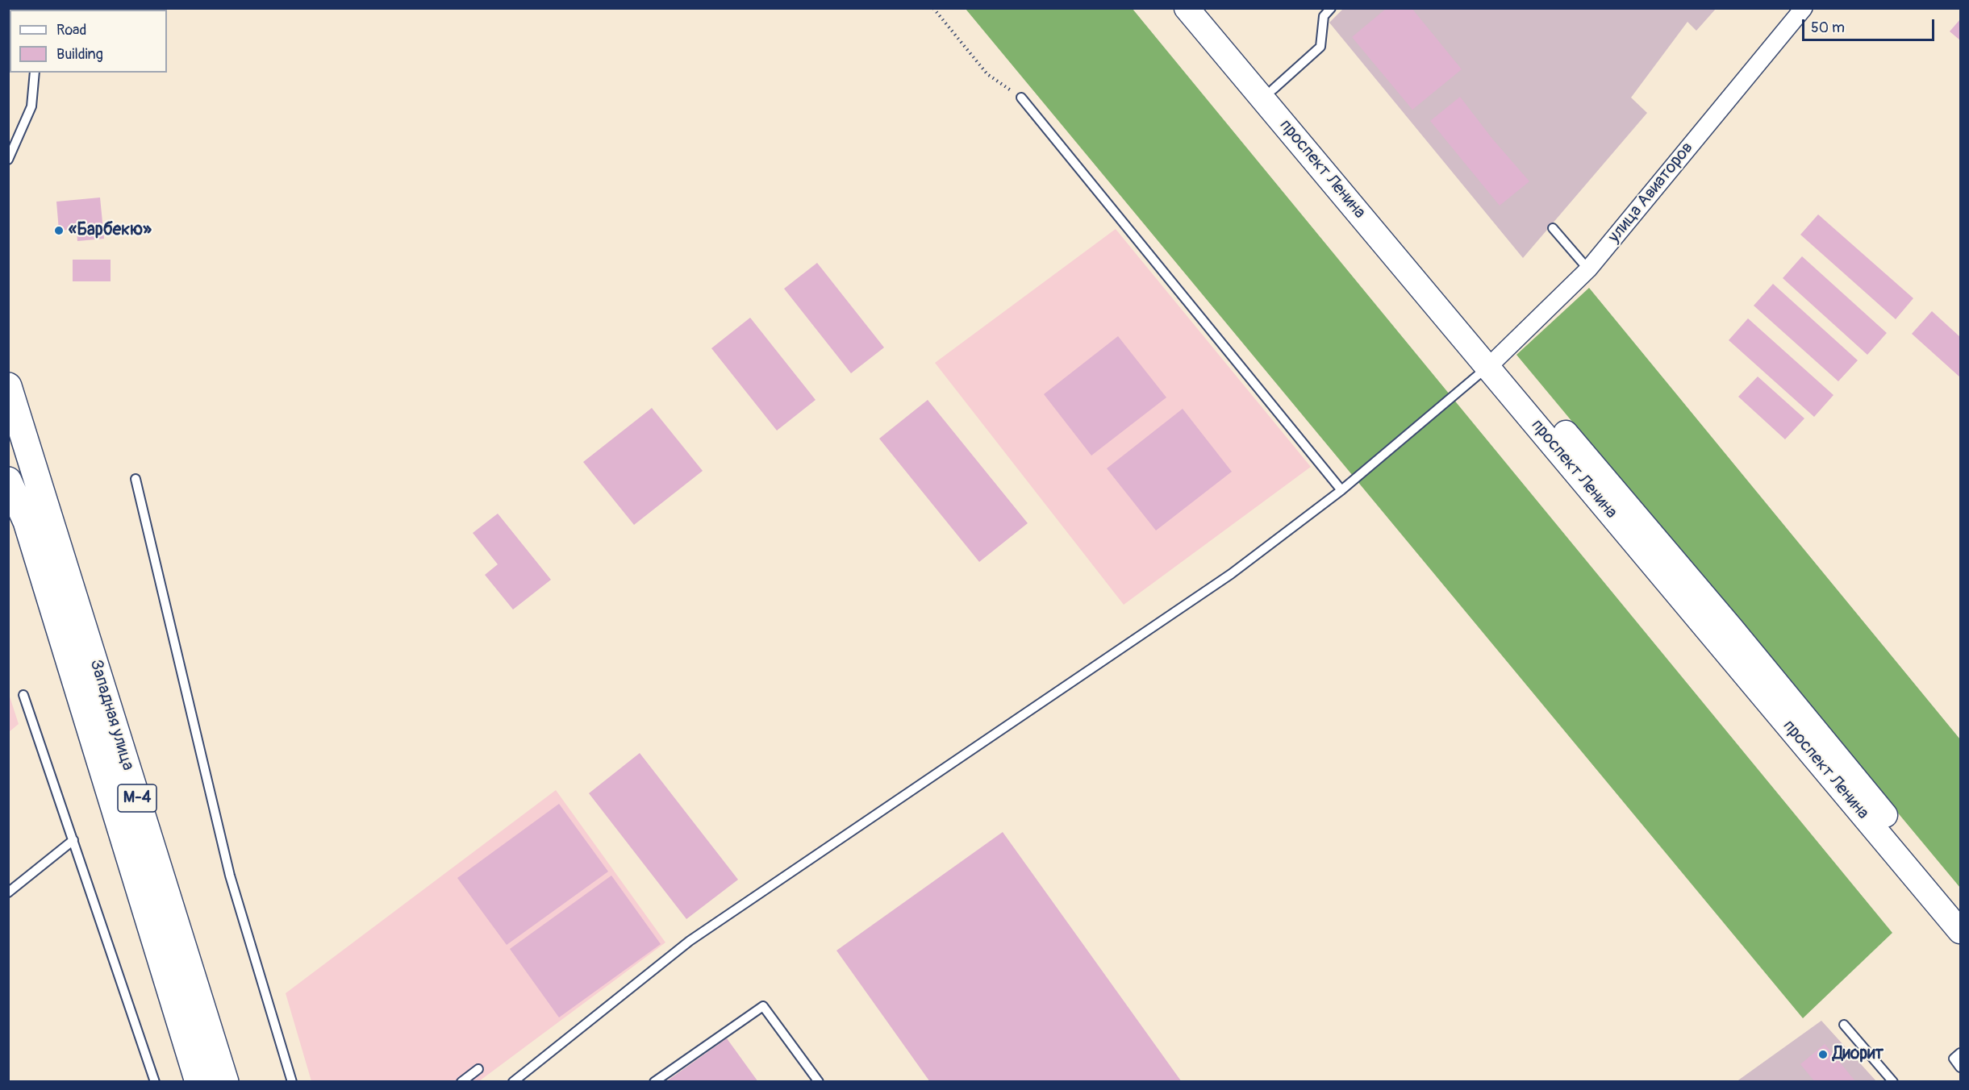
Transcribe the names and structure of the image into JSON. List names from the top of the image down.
{
  "streets": {
    "main road": ["проспект Ленина", "Западная улица", "М-4"],
    "street": ["улица Авиаторов"]
  },
  "crossings": [
    ["проспект Ленина", "улица Авиаторов"],
    ["Западная улица", "М-4"]
  ],
  "places": ["«Барбекю»", "Диорит"],
  "legend": ["Road", "Building"],
  "scale_bar": "50 m"
}
